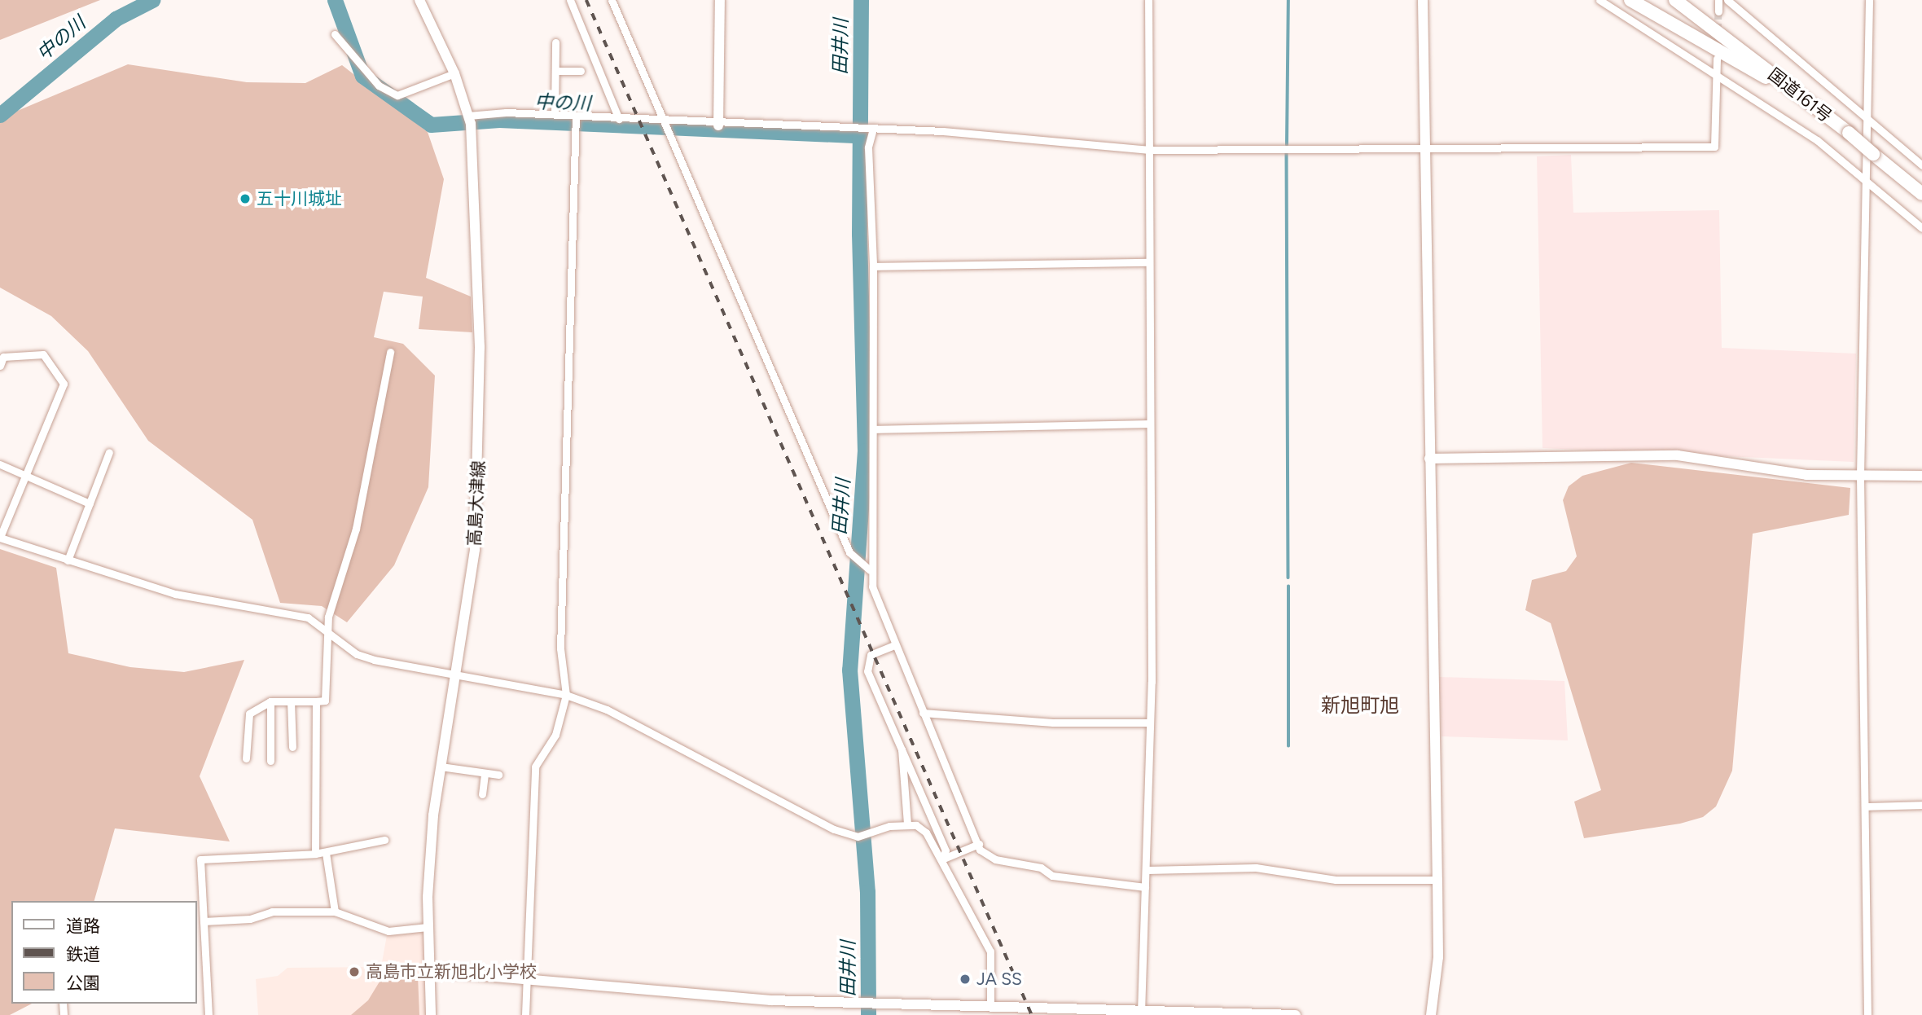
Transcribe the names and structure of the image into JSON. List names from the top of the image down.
{
  "streets": {
    "highway": ["国道161号"],
    "street": ["高島大津線"]
  },
  "districts": ["新旭町旭"],
  "water": ["中の川", "田井川"],
  "places": ["五十川城址", "高島市立新旭北小学校", "JA SS"],
  "legend": ["道路", "鉄道", "公園"]
}
